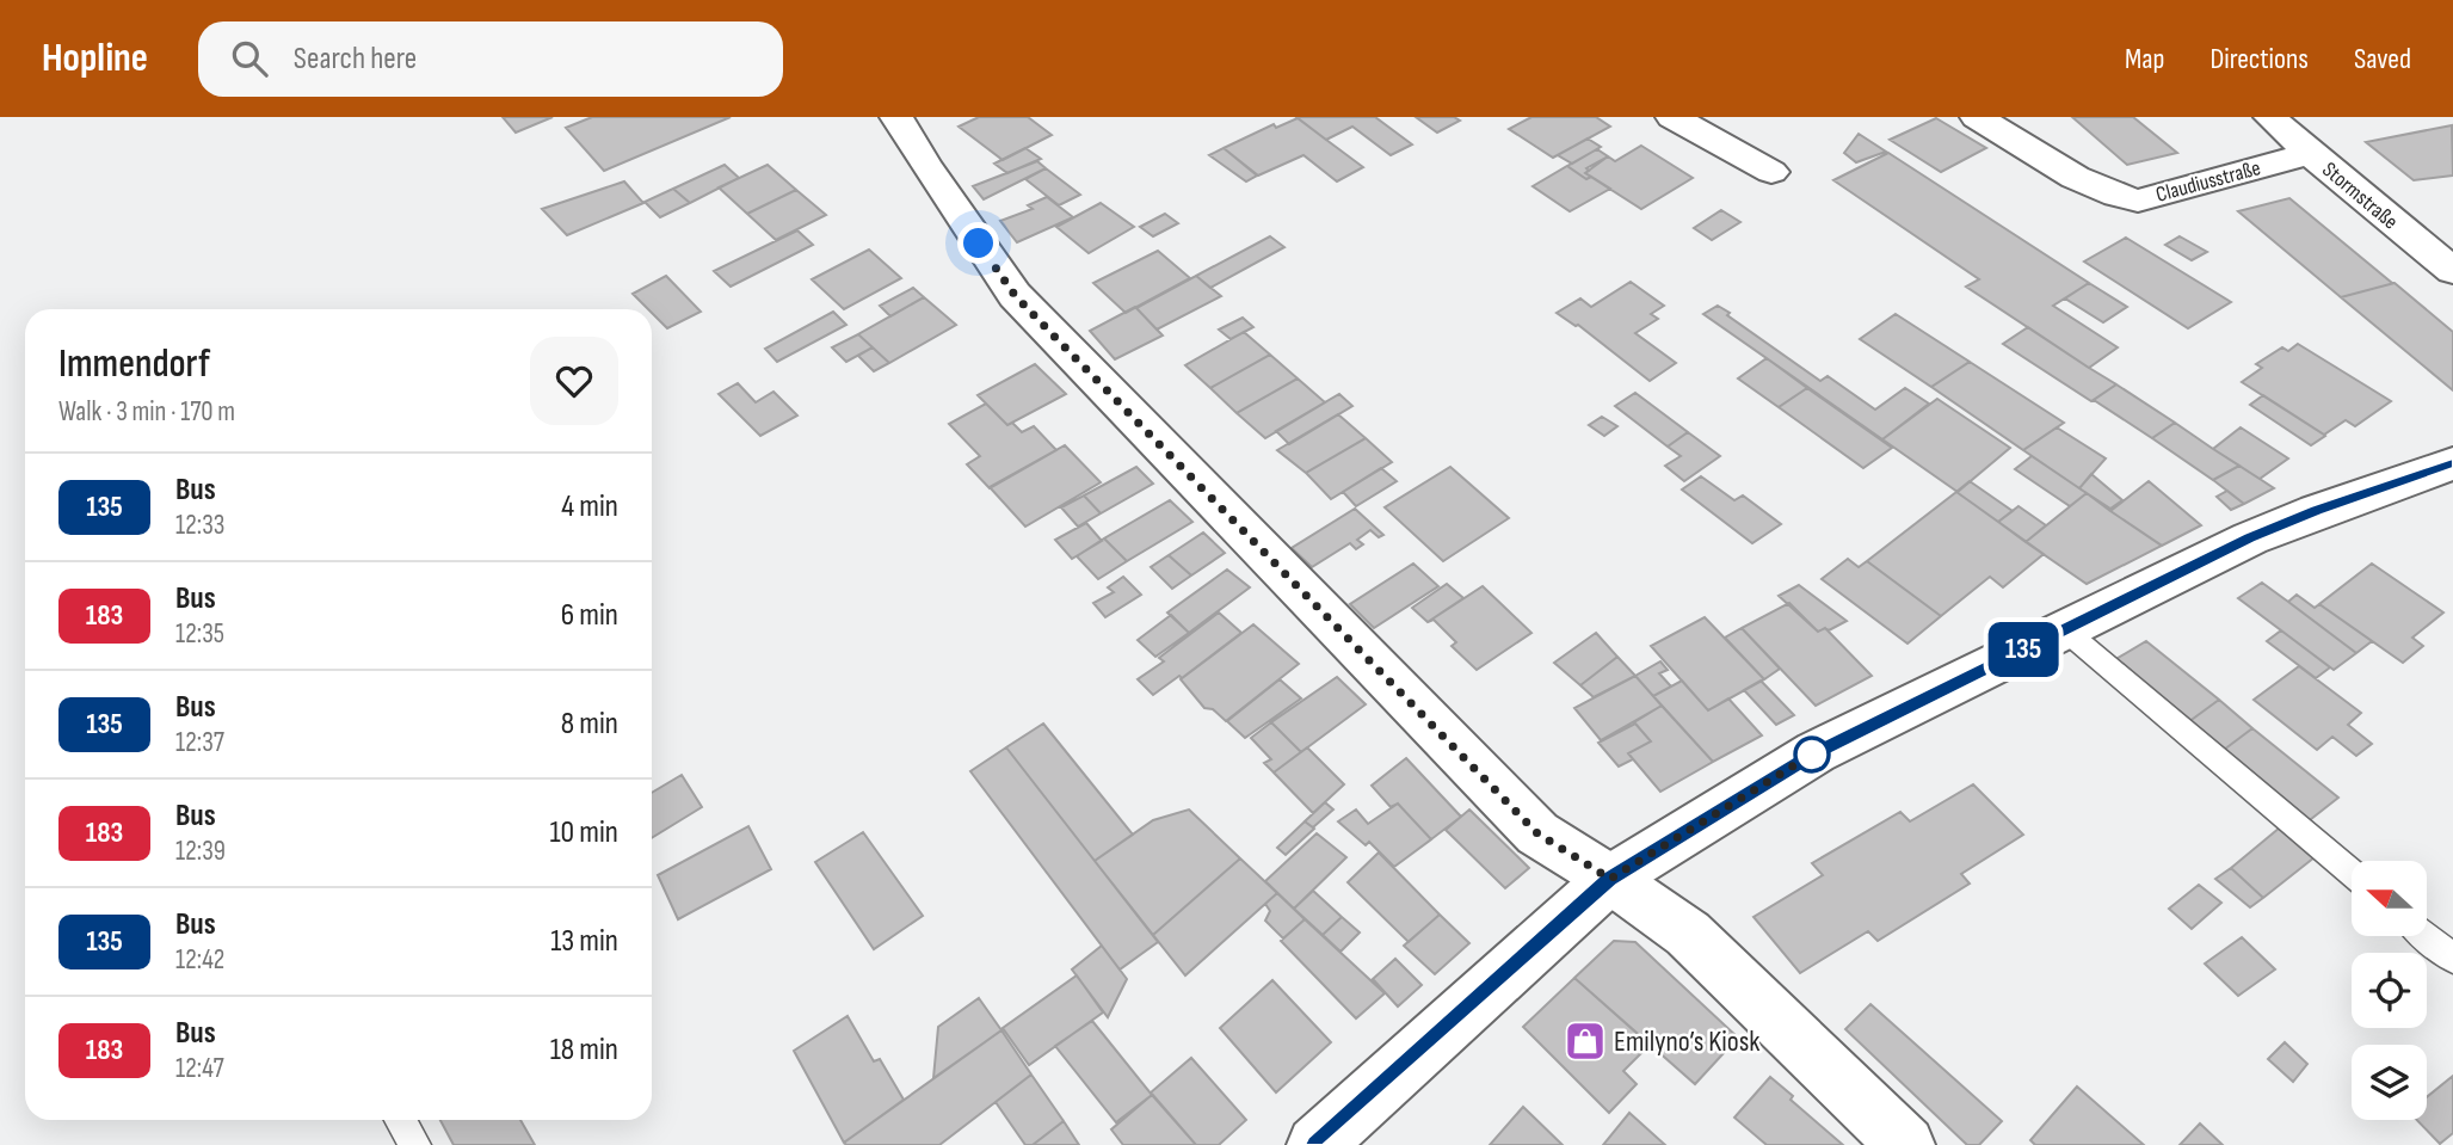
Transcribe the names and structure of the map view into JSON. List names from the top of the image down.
{
  "streets": {
    "street": ["Claudiusstraße", "Stormstraße"]
  },
  "crossings": [
    ["Claudiusstraße", "Stormstraße"]
  ],
  "places": {
    "shop": ["Emilyno’s Kiosk"]
  },
  "lines": ["bus line 135"],
  "north": "left",
  "page": {
    "header": "Hopline",
    "search": "Search here",
    "nav": ["Map", "Directions", "Saved"],
    "on_map": "135",
    "heading": ["Immendorf", "Walk · 3 min · 170 m"],
    "list": [
      {
        "mark": "135",
        "name": "Bus",
        "note": "12:33",
        "value": "4 min"
      },
      {
        "mark": "183",
        "name": "Bus",
        "note": "12:35",
        "value": "6 min"
      },
      {
        "mark": "135",
        "name": "Bus",
        "note": "12:37",
        "value": "8 min"
      },
      {
        "mark": "183",
        "name": "Bus",
        "note": "12:39",
        "value": "10 min"
      },
      {
        "mark": "135",
        "name": "Bus",
        "note": "12:42",
        "value": "13 min"
      },
      {
        "mark": "183",
        "name": "Bus",
        "note": "12:47",
        "value": "18 min"
      }
    ]
  }
}
